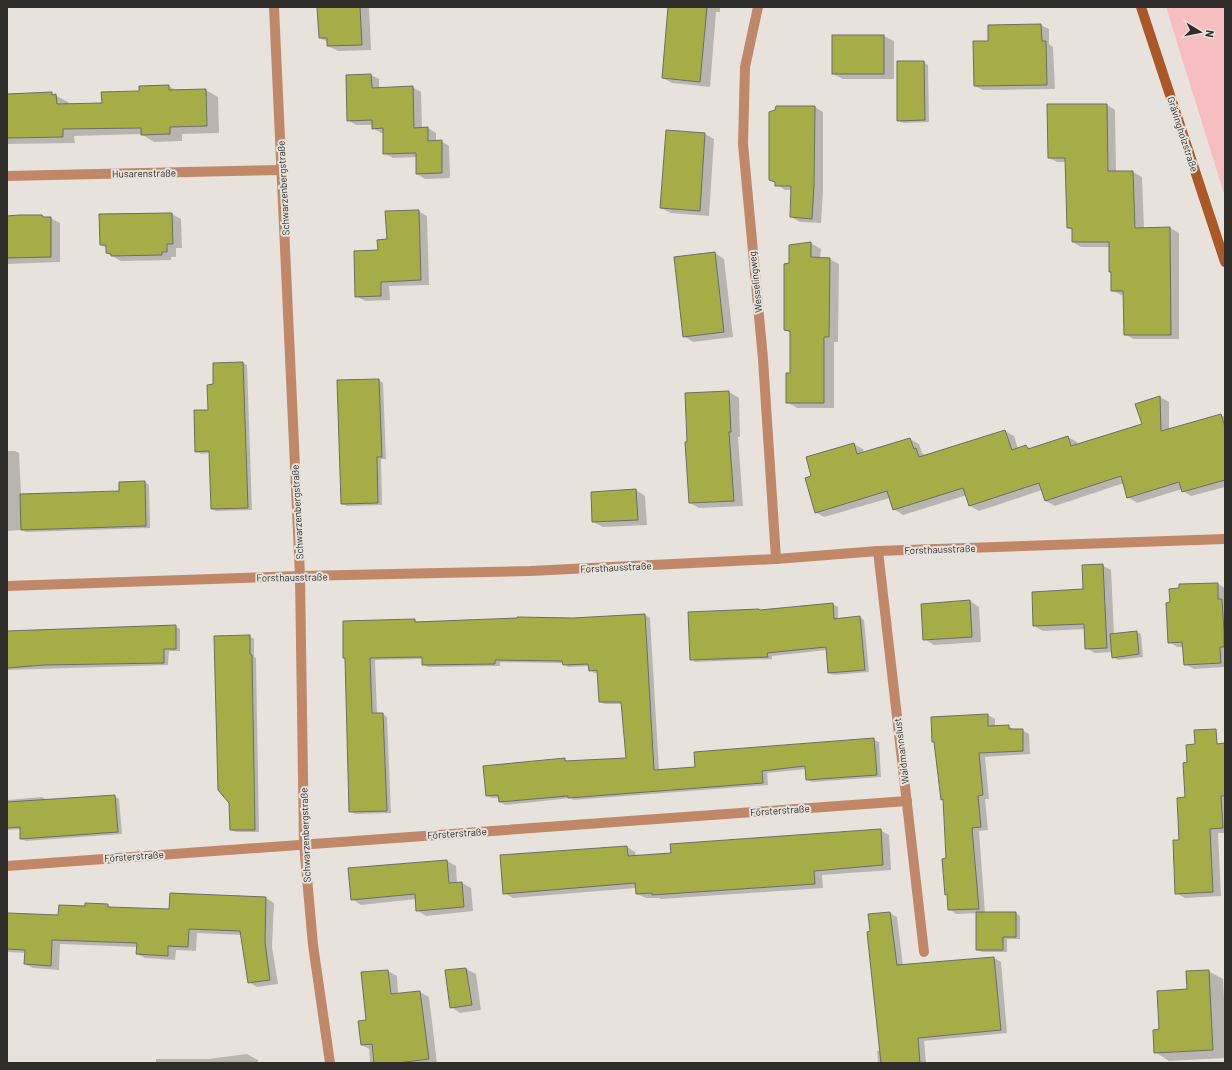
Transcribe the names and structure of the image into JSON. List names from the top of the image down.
{
  "streets": {
    "main road": ["Grävingholzstraße"],
    "street": [
      "Husarenstraße",
      "Schwarzenbergstraße",
      "Wesselingweg",
      "Forsthausstraße",
      "Waidmannslust",
      "Försterstraße"
    ]
  },
  "crossings": [
    ["Husarenstraße", "Schwarzenbergstraße"],
    ["Schwarzenbergstraße", "Forsthausstraße"],
    ["Schwarzenbergstraße", "Försterstraße"],
    ["Wesselingweg", "Forsthausstraße"],
    ["Forsthausstraße", "Waidmannslust"],
    ["Waidmannslust", "Försterstraße"]
  ],
  "north": "right"
}
